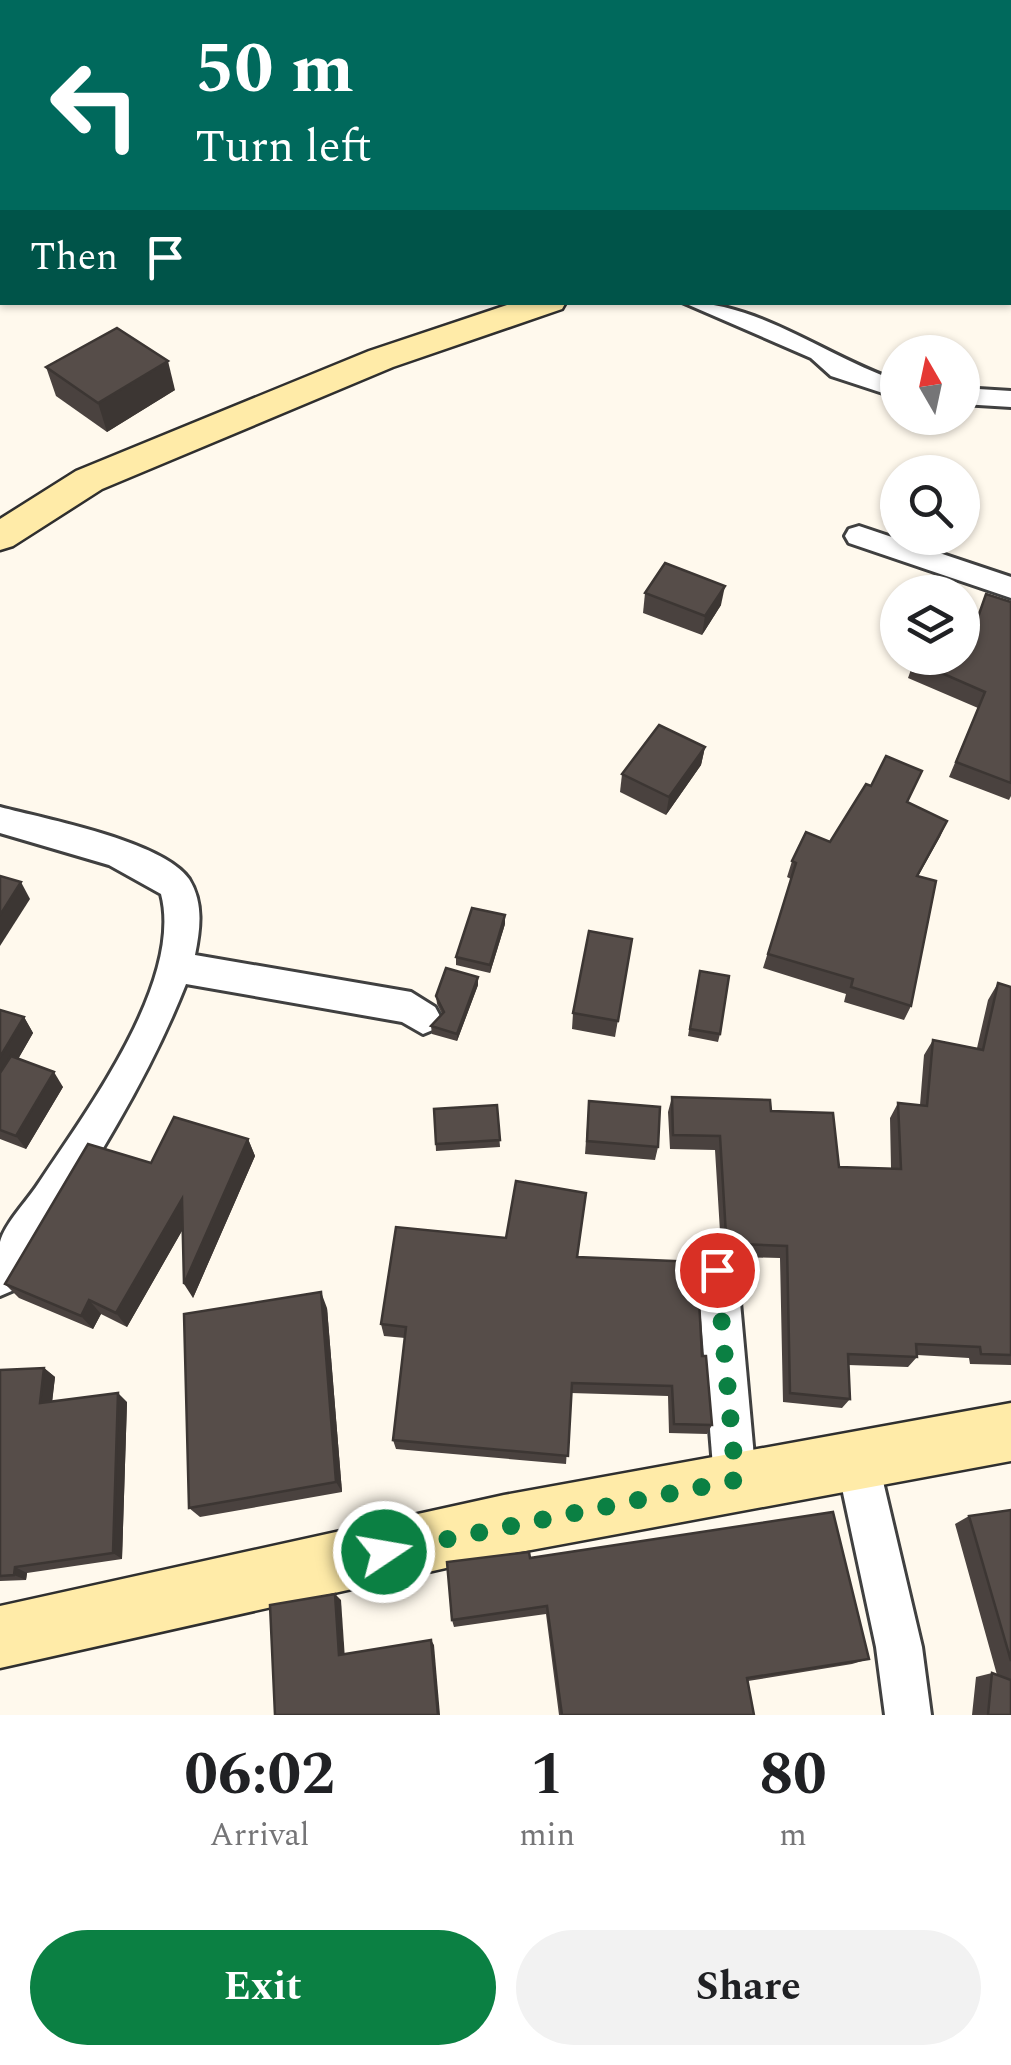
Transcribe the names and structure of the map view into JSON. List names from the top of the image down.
{
  "north": "top",
  "page": {
    "turn": ["50 m", "Turn left"],
    "then": "Then",
    "eta": [
      "06:02",
      "Arrival",
      "1",
      "min",
      "80",
      "m"
    ],
    "buttons": ["Exit", "Share"]
  }
}
